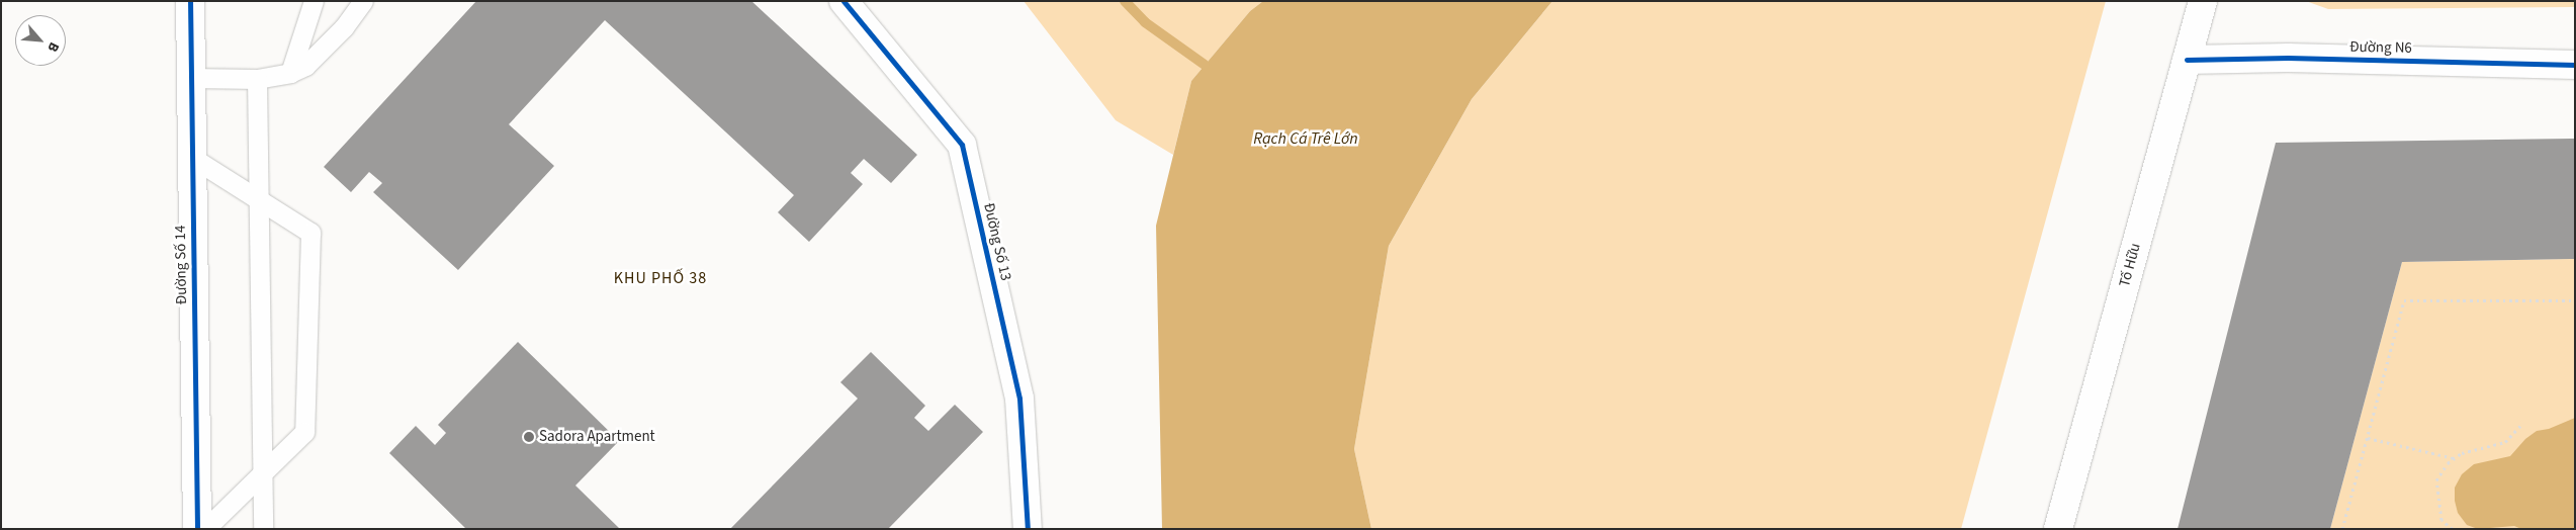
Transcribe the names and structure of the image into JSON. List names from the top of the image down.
{
  "streets": {
    "street": [
      "Đường N6",
      "Đường Số 13",
      "Đường Số 14",
      "Tố Hữu"
    ]
  },
  "crossings": [
    ["Đường N6", "Tố Hữu"]
  ],
  "districts": ["KHU PHỐ 38"],
  "water": ["Rạch Cá Trê Lớn"],
  "places": ["Sadora Apartment"],
  "north": "bottom right"
}
